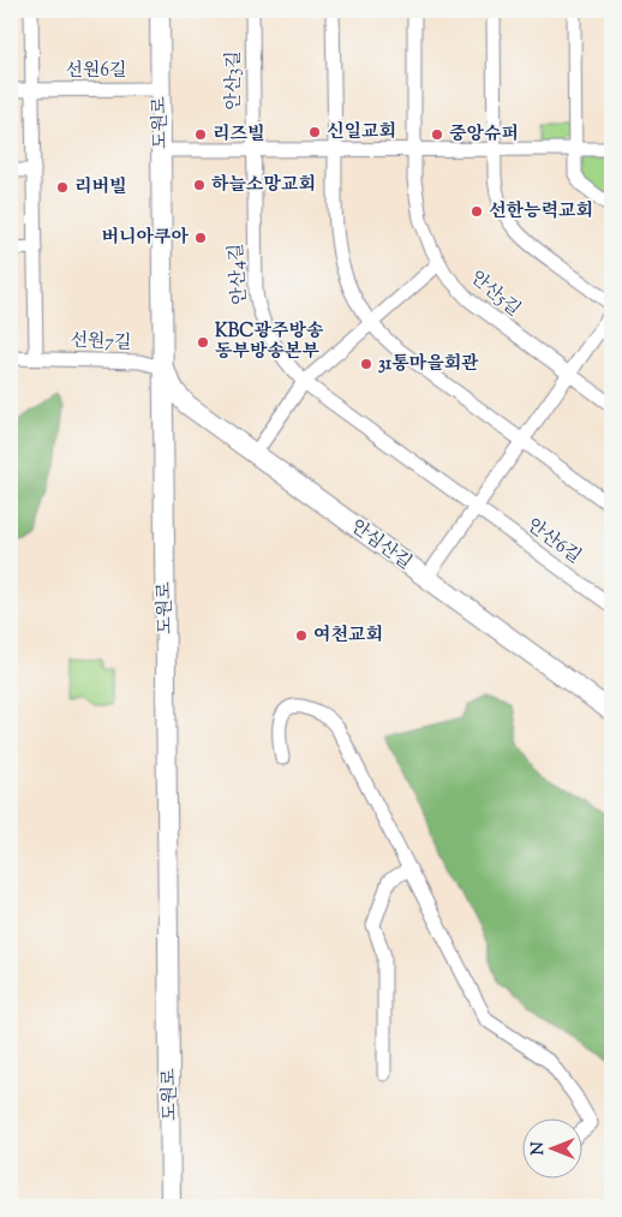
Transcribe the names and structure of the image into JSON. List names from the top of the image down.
{
  "streets": {
    "street": [
      "선원6길",
      "안산3길",
      "도원로",
      "안산4길",
      "안산5길",
      "선원7길",
      "안산6길",
      "안심산길"
    ]
  },
  "crossings": [
    ["선원6길", "도원로"],
    ["안산3길", "안산4길"],
    ["도원로", "선원7길"],
    ["도원로", "안심산길"],
    ["선원7길", "안심산길"]
  ],
  "places": [
    "신일교회",
    "리즈빌",
    "중앙슈퍼",
    "하늘소망교회",
    "리버빌",
    "선한능력교회",
    "버니아쿠아",
    "KBC광주방송 동부방송본부",
    "31통마을회관",
    "여천교회"
  ],
  "north": "left"
}
